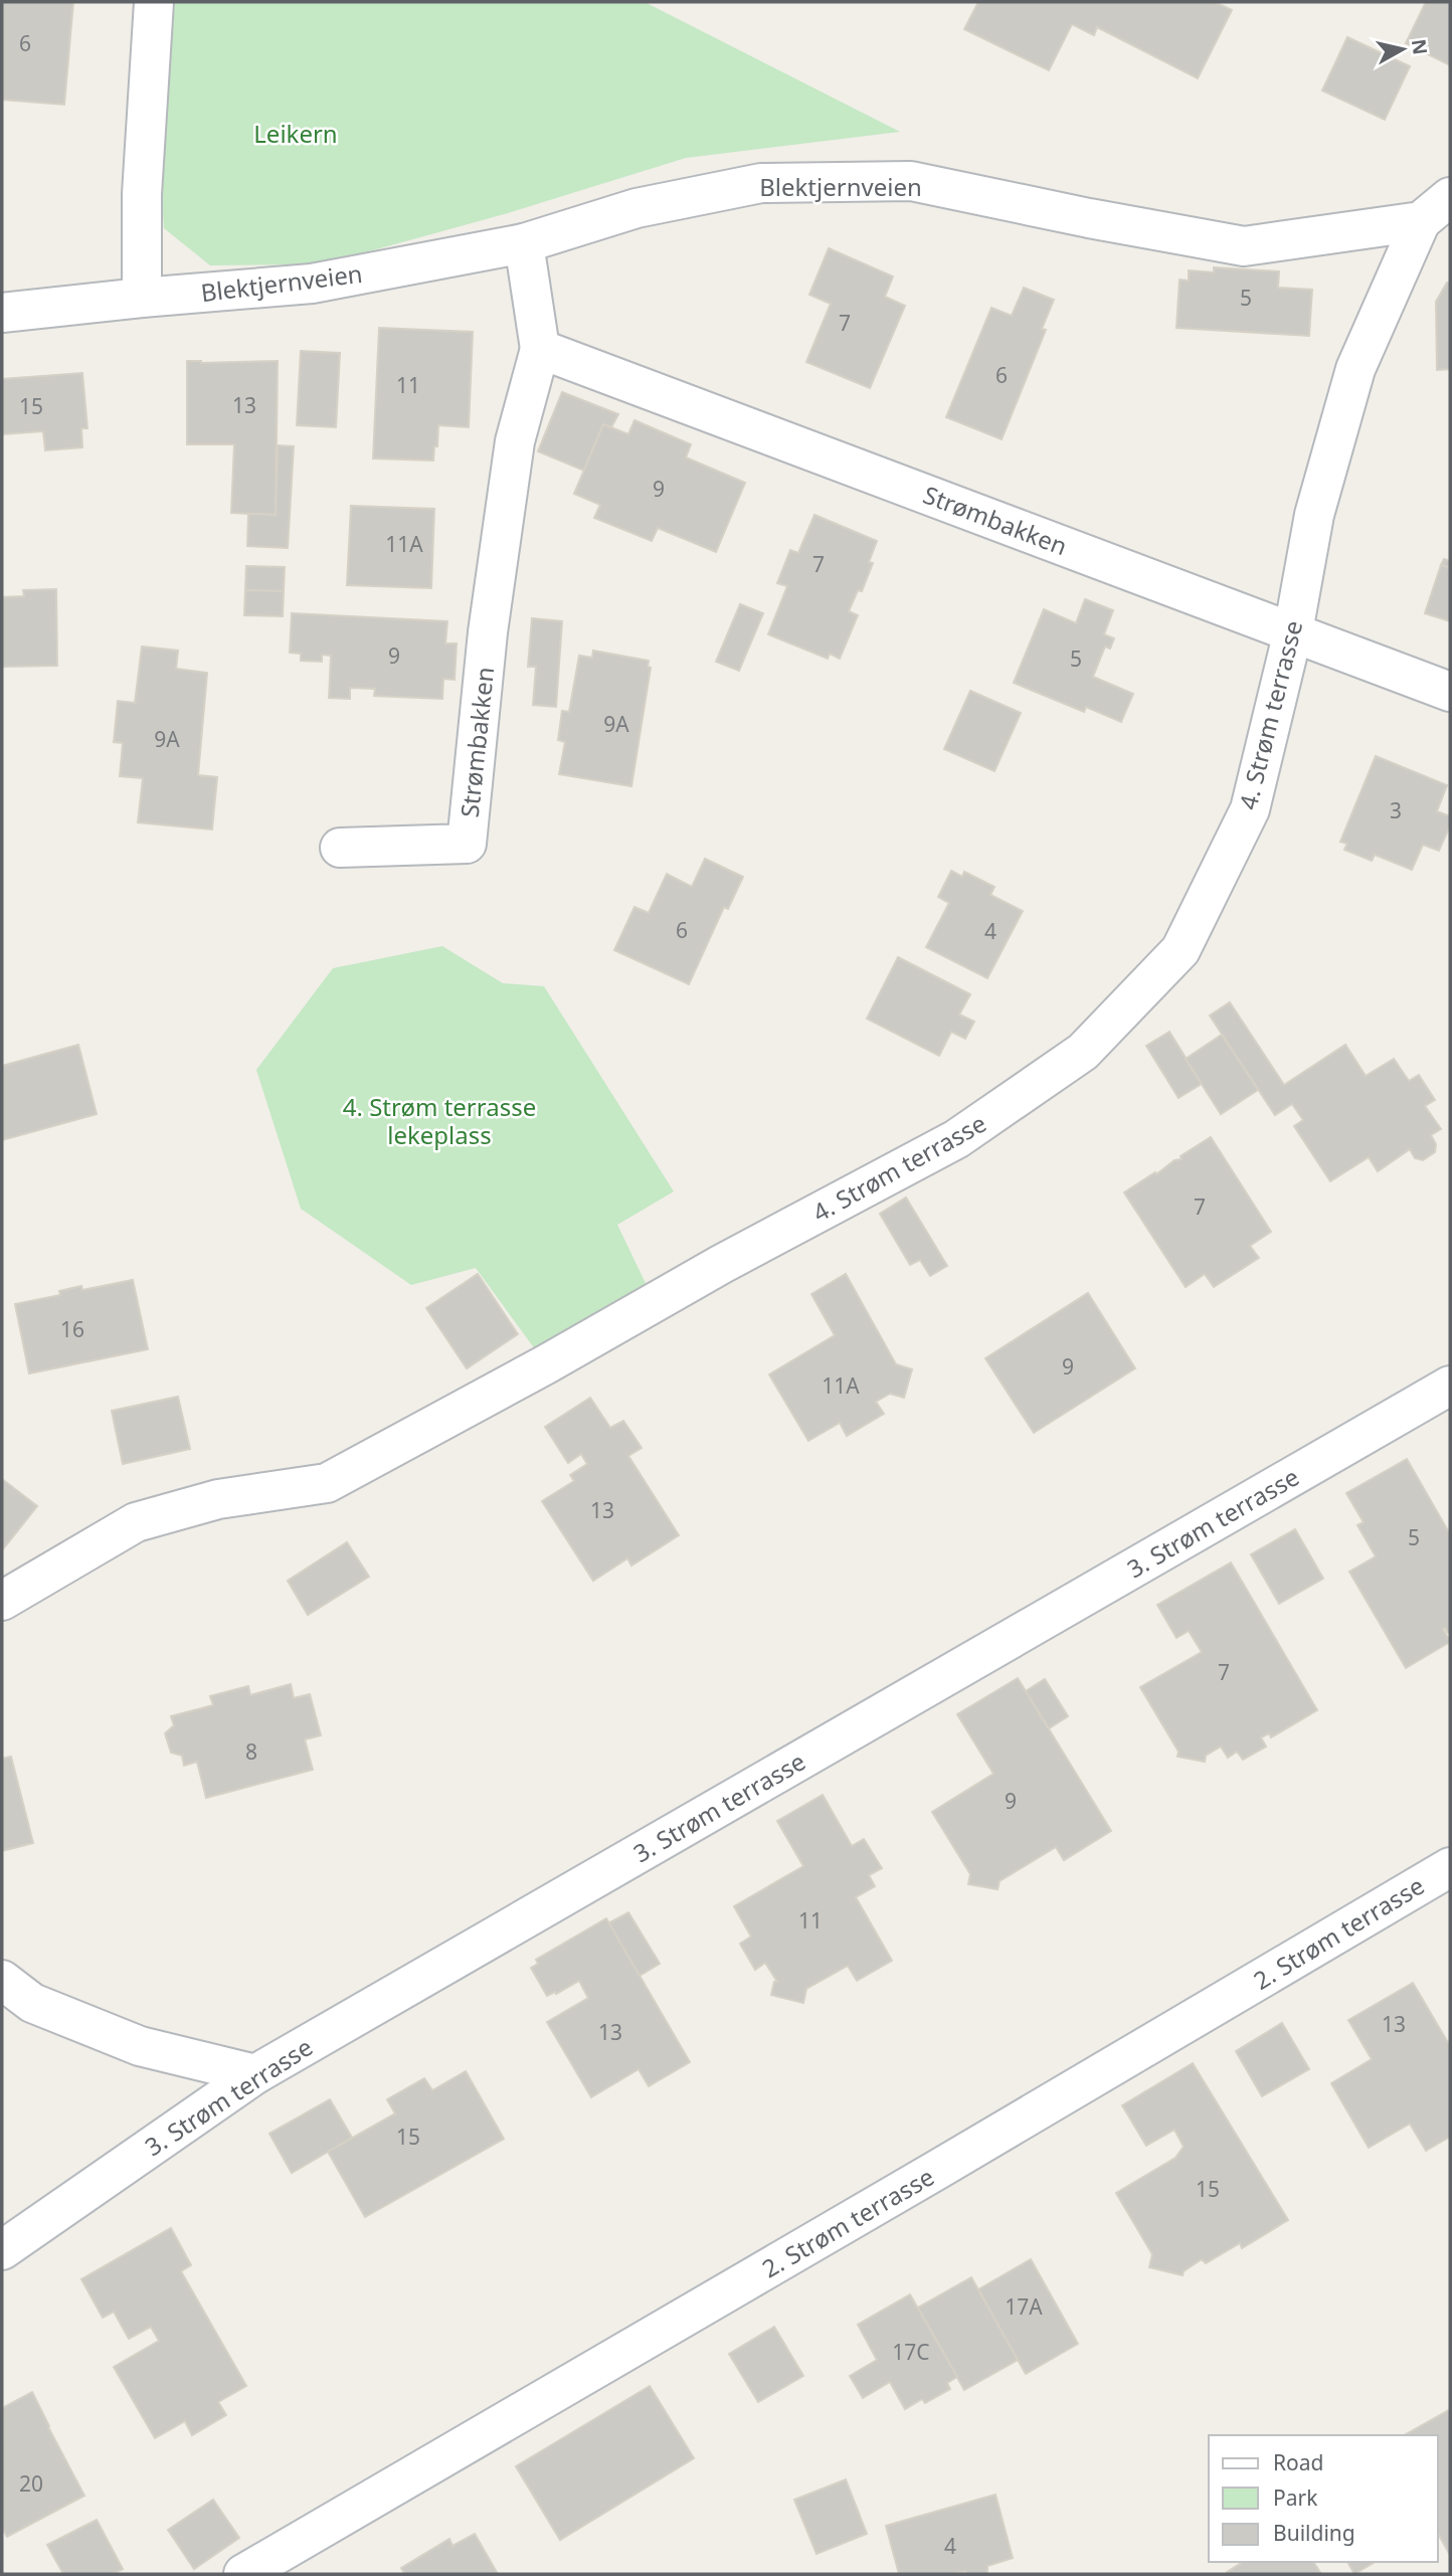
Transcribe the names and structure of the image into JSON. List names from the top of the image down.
{
  "streets": {
    "street": [
      "Blektjernveien",
      "Strømbakken",
      "4. Strøm terrasse",
      "3. Strøm terrasse",
      "2. Strøm terrasse"
    ]
  },
  "crossings": [
    ["Blektjernveien", "Strømbakken"],
    ["Blektjernveien", "4. Strøm terrasse"],
    ["Strømbakken", "4. Strøm terrasse"]
  ],
  "parks": ["Leikern", "4. Strøm terrasse lekeplass"],
  "house_numbers": [
    "6",
    "5",
    "7",
    "6",
    "11",
    "13",
    "15",
    "9",
    "11A",
    "7",
    "9",
    "5",
    "9A",
    "9A",
    "3",
    "6",
    "4",
    "7",
    "16",
    "9",
    "11A",
    "13",
    "5",
    "7",
    "8",
    "9",
    "11",
    "13",
    "13",
    "15",
    "15",
    "17A",
    "17C",
    "20",
    "4"
  ],
  "legend": ["Road", "Park", "Building"],
  "north": "right"
}
